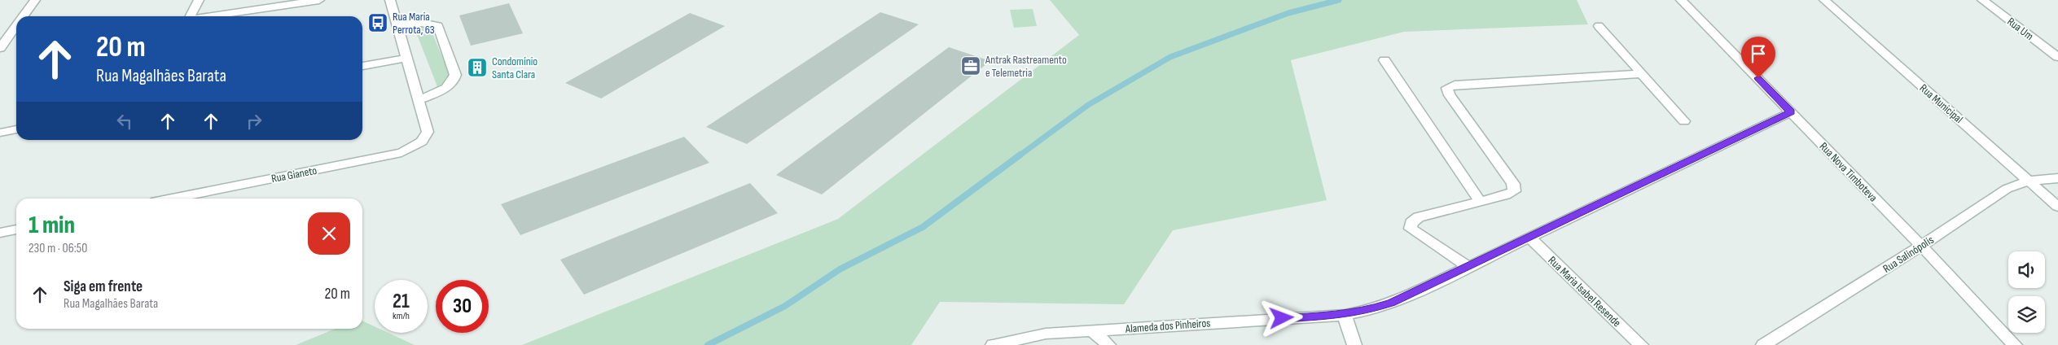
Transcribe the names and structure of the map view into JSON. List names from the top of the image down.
{
  "streets": {
    "street": [
      "Rua Um",
      "Rua Municipal",
      "Rua Nova Timboteva",
      "Rua Gianeto",
      "Rua Salinópolis",
      "Rua Maria Isabel Resende",
      "Alameda dos Pinheiros"
    ]
  },
  "crossings": [
    ["Rua Municipal", "Rua Salinópolis"],
    ["Rua Nova Timboteva", "Rua Salinópolis"],
    ["Rua Nova Timboteva", "Alameda dos Pinheiros"],
    ["Rua Maria Isabel Resende", "Alameda dos Pinheiros"]
  ],
  "places": {
    "bus stop": ["Rua Maria Perrota, 63"],
    "office": ["Antrak Rastreamento e Telemetria"],
    "building": ["Condomínio Santa Clara"]
  },
  "page": {
    "turn": ["20 m", "Rua Magalhães Barata"],
    "heading": ["1 min", "230 m · 06:50"],
    "list": [
      {
        "name": "Siga em frente",
        "note": "Rua Magalhães Barata",
        "value": "20 m"
      }
    ],
    "speed": "21 km/h",
    "limit": "30"
  }
}
